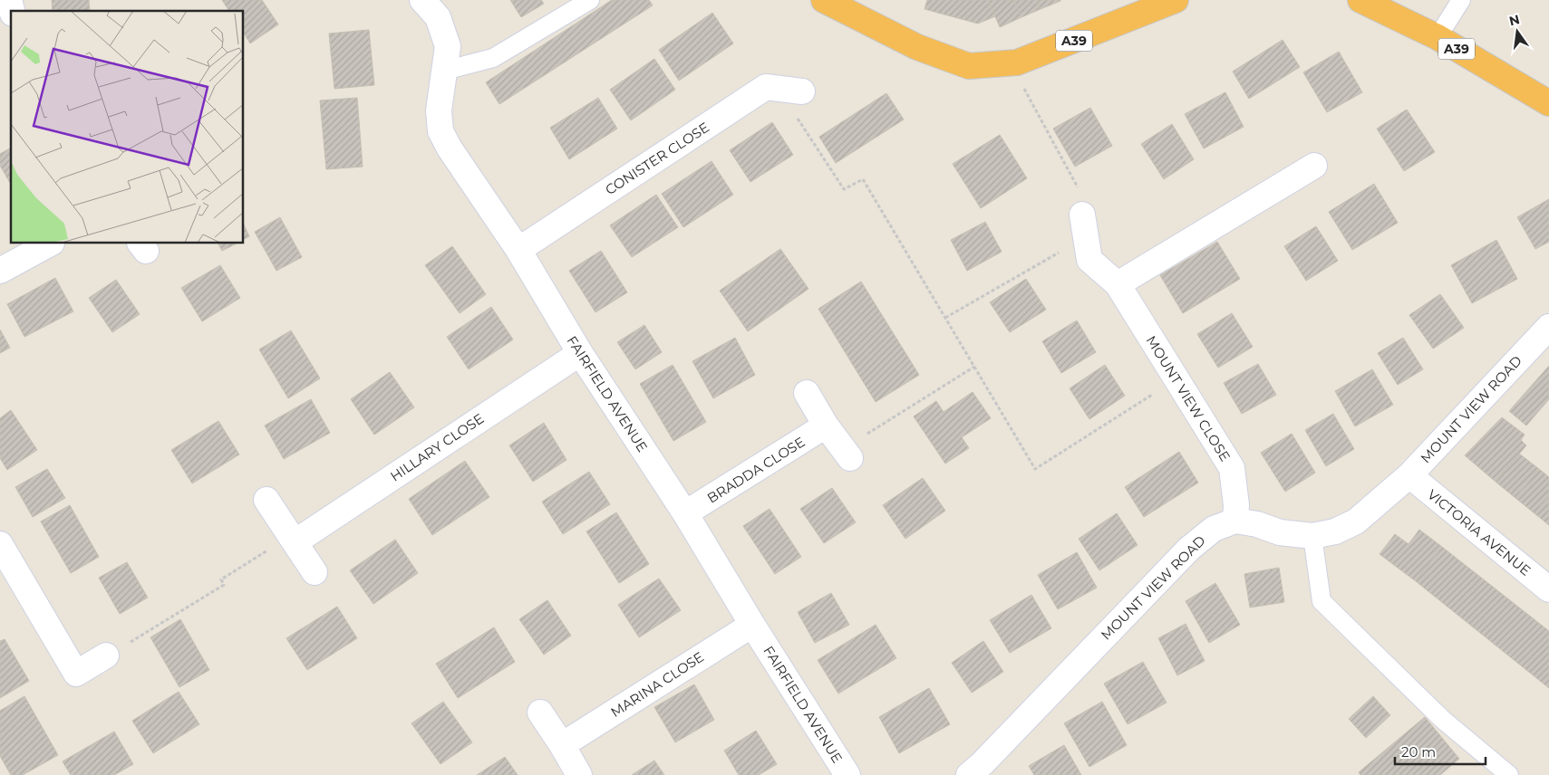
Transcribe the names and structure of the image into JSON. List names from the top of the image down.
{
  "streets": {
    "highway": ["A39"],
    "street": [
      "CONISTER CLOSE",
      "FAIRFIELD AVENUE",
      "MOUNT VIEW CLOSE",
      "MOUNT VIEW ROAD",
      "HILLARY CLOSE",
      "BRADDA CLOSE",
      "VICTORIA AVENUE",
      "MARINA CLOSE"
    ]
  },
  "crossings": [
    ["CONISTER CLOSE", "FAIRFIELD AVENUE"],
    ["FAIRFIELD AVENUE", "HILLARY CLOSE"],
    ["FAIRFIELD AVENUE", "BRADDA CLOSE"],
    ["FAIRFIELD AVENUE", "MARINA CLOSE"],
    ["MOUNT VIEW CLOSE", "MOUNT VIEW ROAD"],
    ["MOUNT VIEW ROAD", "VICTORIA AVENUE"]
  ],
  "scale_bar": "20 m",
  "north": "top"
}
